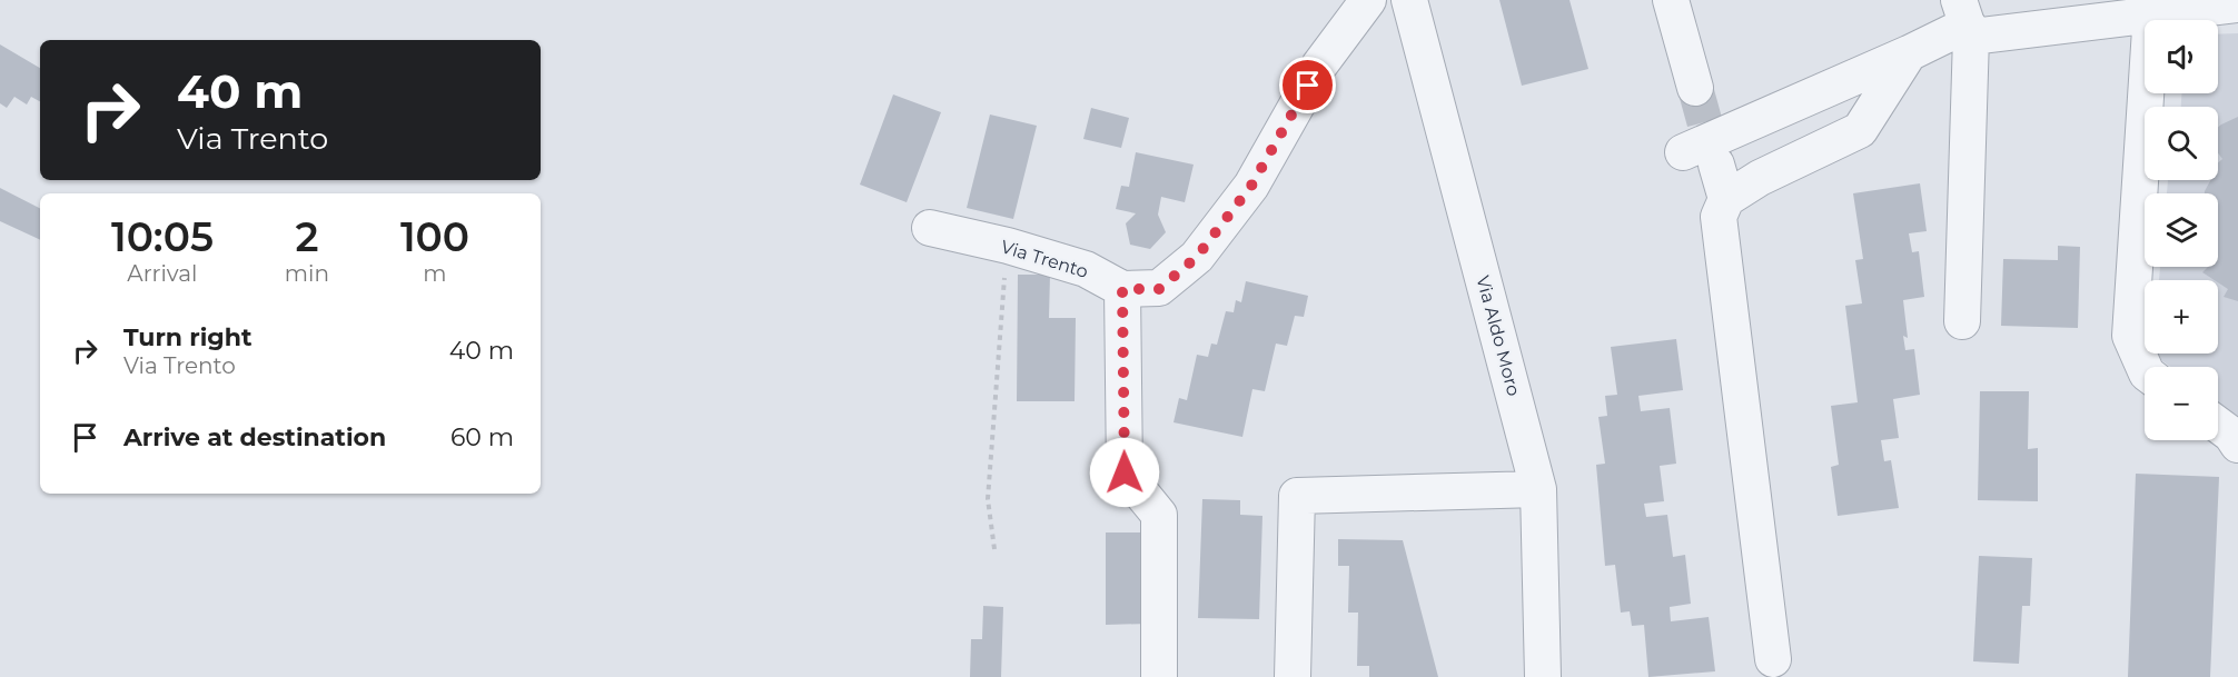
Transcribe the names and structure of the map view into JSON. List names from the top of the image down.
{
  "streets": {
    "street": ["Via Trento", "Via Aldo Moro"]
  },
  "page": {
    "map_buttons": ["+", "−"],
    "turn": ["40 m", "Via Trento"],
    "eta": [
      "10:05",
      "Arrival",
      "2",
      "min",
      "100",
      "m"
    ],
    "list": [
      {
        "name": "Turn right",
        "note": "Via Trento",
        "value": "40 m"
      },
      {
        "name": "Arrive at destination",
        "value": "60 m"
      }
    ]
  }
}
